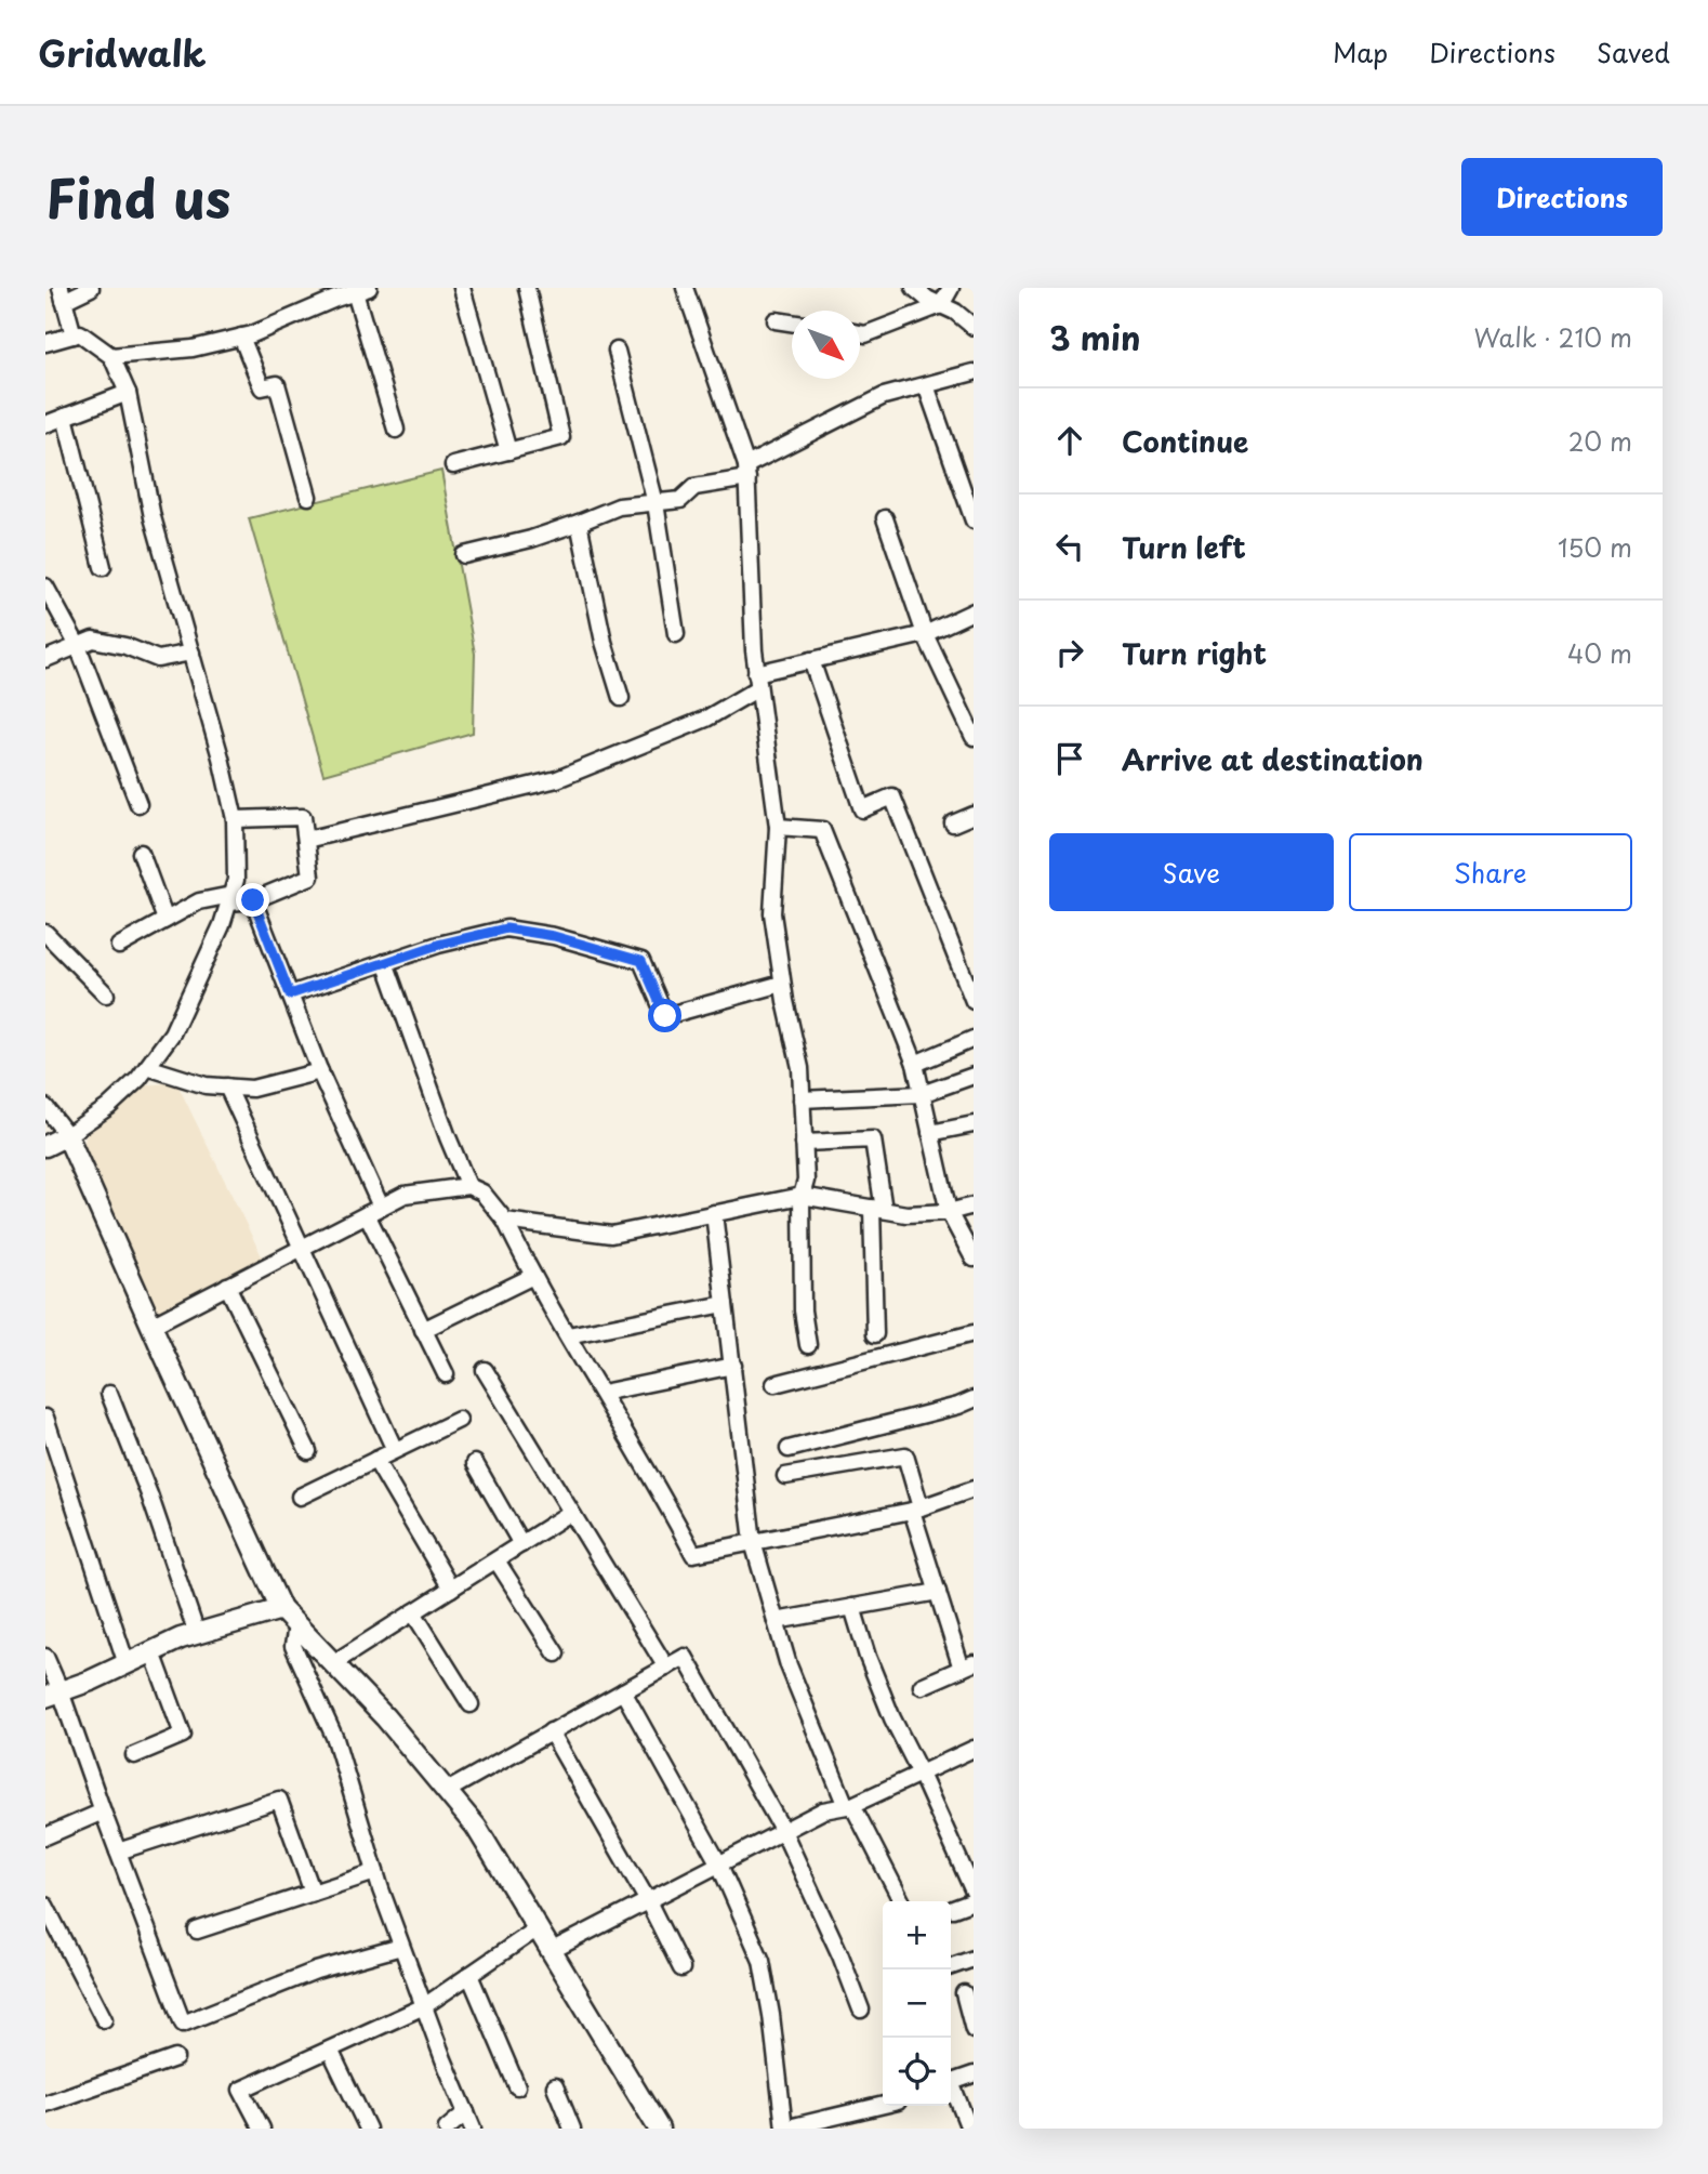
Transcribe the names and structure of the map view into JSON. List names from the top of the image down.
{
  "north": "bottom right",
  "page": {
    "header": "Gridwalk",
    "nav": ["Map", "Directions", "Saved"],
    "title": "Find us",
    "buttons": [
      "Directions",
      ["Save", "Share"]
    ],
    "heading": ["3 min", "Walk · 210 m"],
    "list": [
      ["Continue", "20 m"],
      ["Turn left", "150 m"],
      ["Turn right", "40 m"],
      "Arrive at destination"
    ],
    "map_buttons": ["+", "−"]
  }
}
